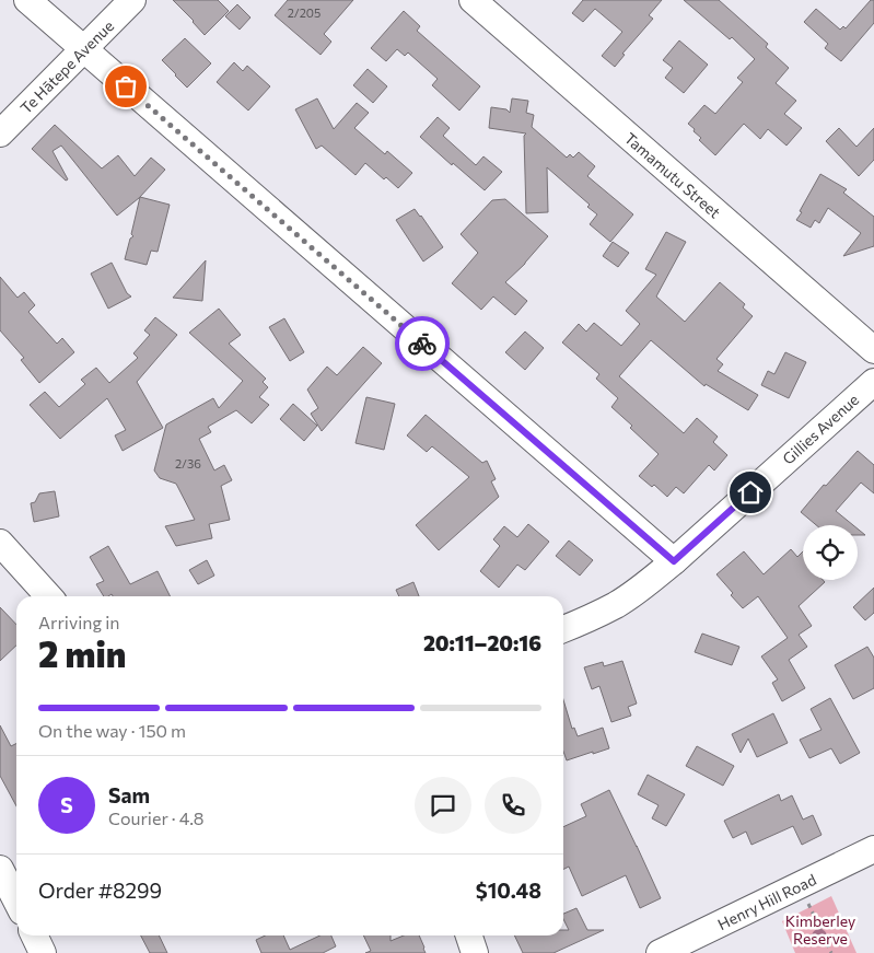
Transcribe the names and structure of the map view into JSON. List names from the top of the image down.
{
  "streets": {
    "street": [
      "Te Hātepe Avenue",
      "Tamamutu Street",
      "Gillies Avenue",
      "Henry Hill Road"
    ]
  },
  "parks": ["Kimberley Reserve"],
  "house_numbers": ["2/205", "2/36"],
  "page": {
    "heading": ["2 min", "Arriving in", "20:11–20:16"],
    "panel": [
      "Sam",
      "Courier · 4.8",
      "Order #8299",
      "$10.48"
    ],
    "bar": "On the way · 150 m",
    "round": "S"
  }
}
